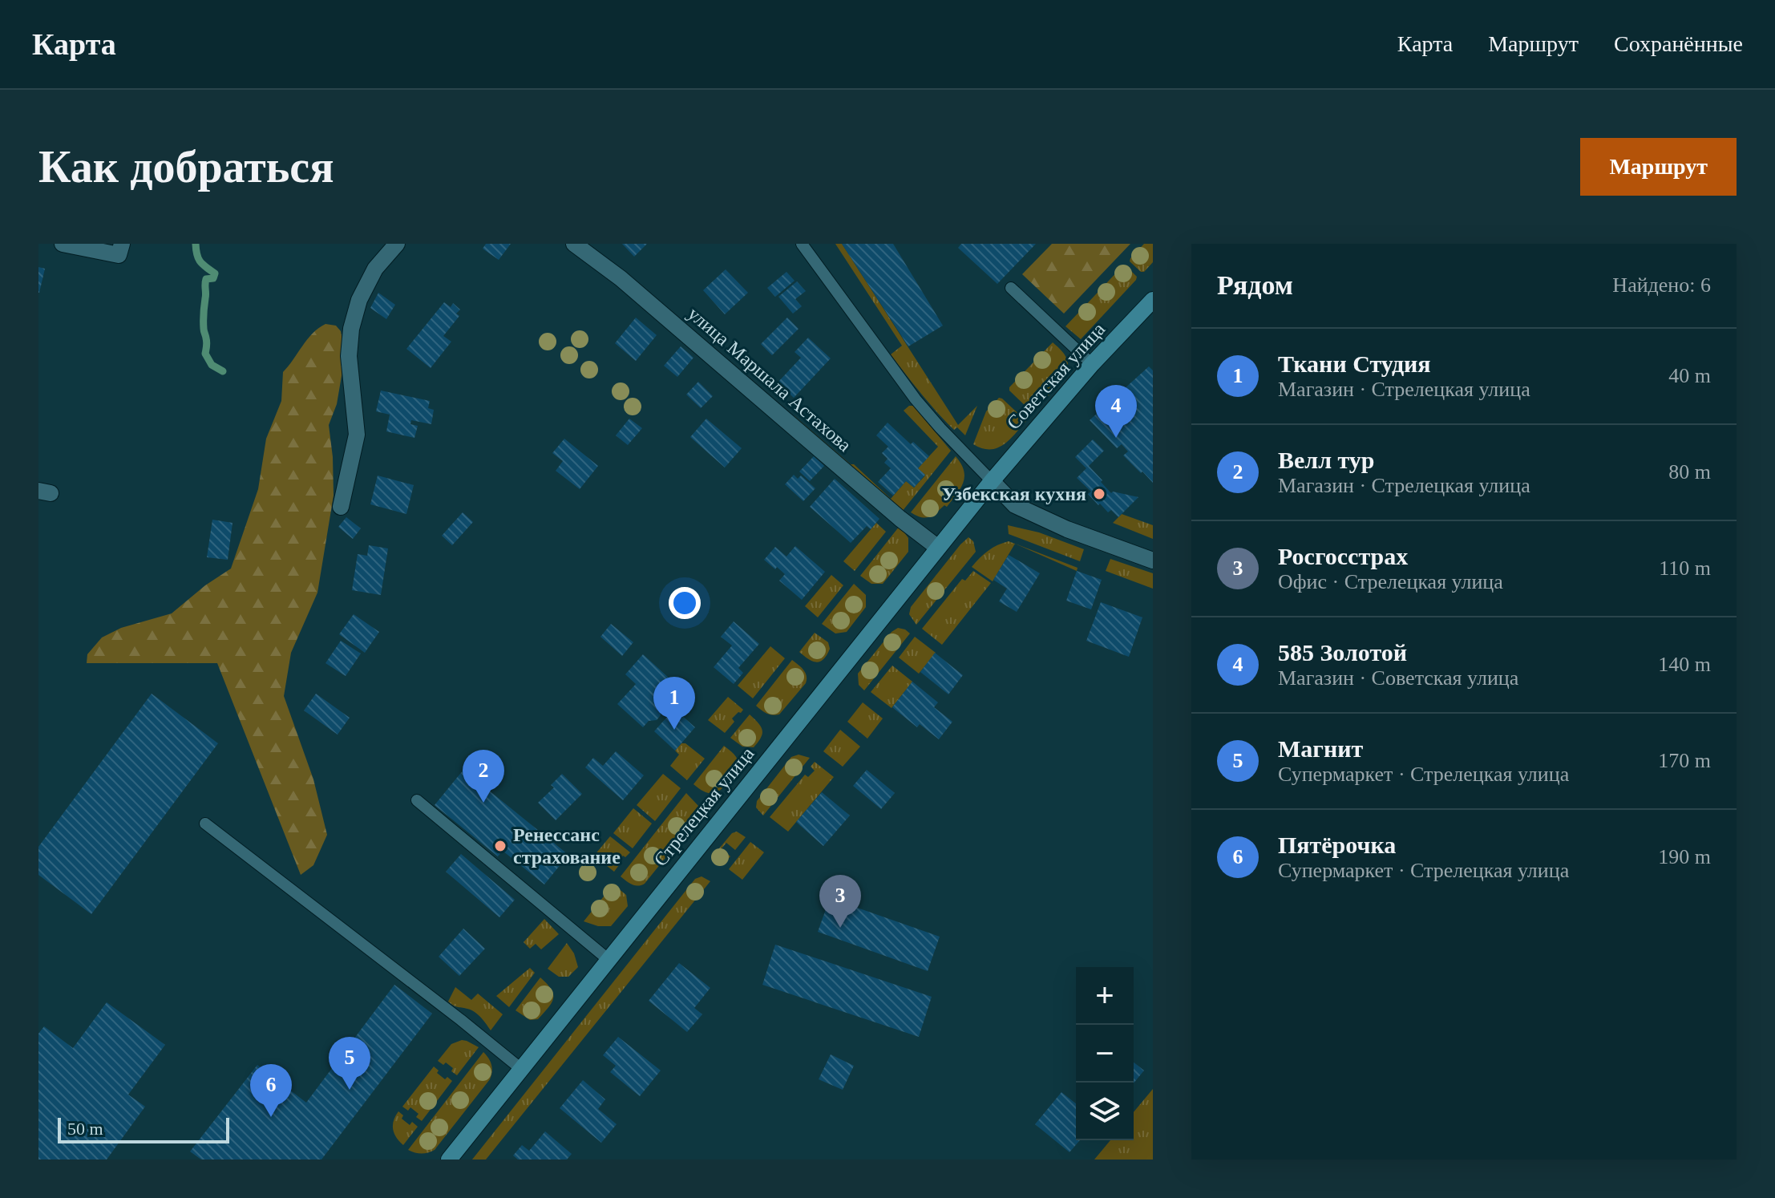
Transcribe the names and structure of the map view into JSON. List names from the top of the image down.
{
  "streets": {
    "main road": ["Советская улица", "Стрелецкая улица"],
    "street": ["улица Маршала Астахова"]
  },
  "crossings": [
    ["Советская улица", "Стрелецкая улица"],
    ["улица Маршала Астахова", "Стрелецкая улица"]
  ],
  "places": ["Узбекская кухня", "Ренессанс страхование"],
  "scale_bar": "50 m",
  "page": {
    "header": "Карта",
    "nav": ["Карта", "Маршрут", "Сохранённые"],
    "buttons": "Маршрут",
    "title": "Как добраться",
    "heading": ["Рядом", "Найдено: 6"],
    "list": [
      {
        "mark": "1",
        "name": "Ткани Студия",
        "note": "Магазин · Стрелецкая улица",
        "value": "40 m"
      },
      {
        "mark": "2",
        "name": "Велл тур",
        "note": "Магазин · Стрелецкая улица",
        "value": "80 m"
      },
      {
        "mark": "3",
        "name": "Росгосстрах",
        "note": "Офис · Стрелецкая улица",
        "value": "110 m"
      },
      {
        "mark": "4",
        "name": "585 Золотой",
        "note": "Магазин · Советская улица",
        "value": "140 m"
      },
      {
        "mark": "5",
        "name": "Магнит",
        "note": "Супермаркет · Стрелецкая улица",
        "value": "170 m"
      },
      {
        "mark": "6",
        "name": "Пятёрочка",
        "note": "Супермаркет · Стрелецкая улица",
        "value": "190 m"
      }
    ],
    "pins": [
      "4",
      "1",
      "2",
      "3",
      "5",
      "6"
    ],
    "map_buttons": ["+", "−"],
    "scale": "50 m"
  }
}
